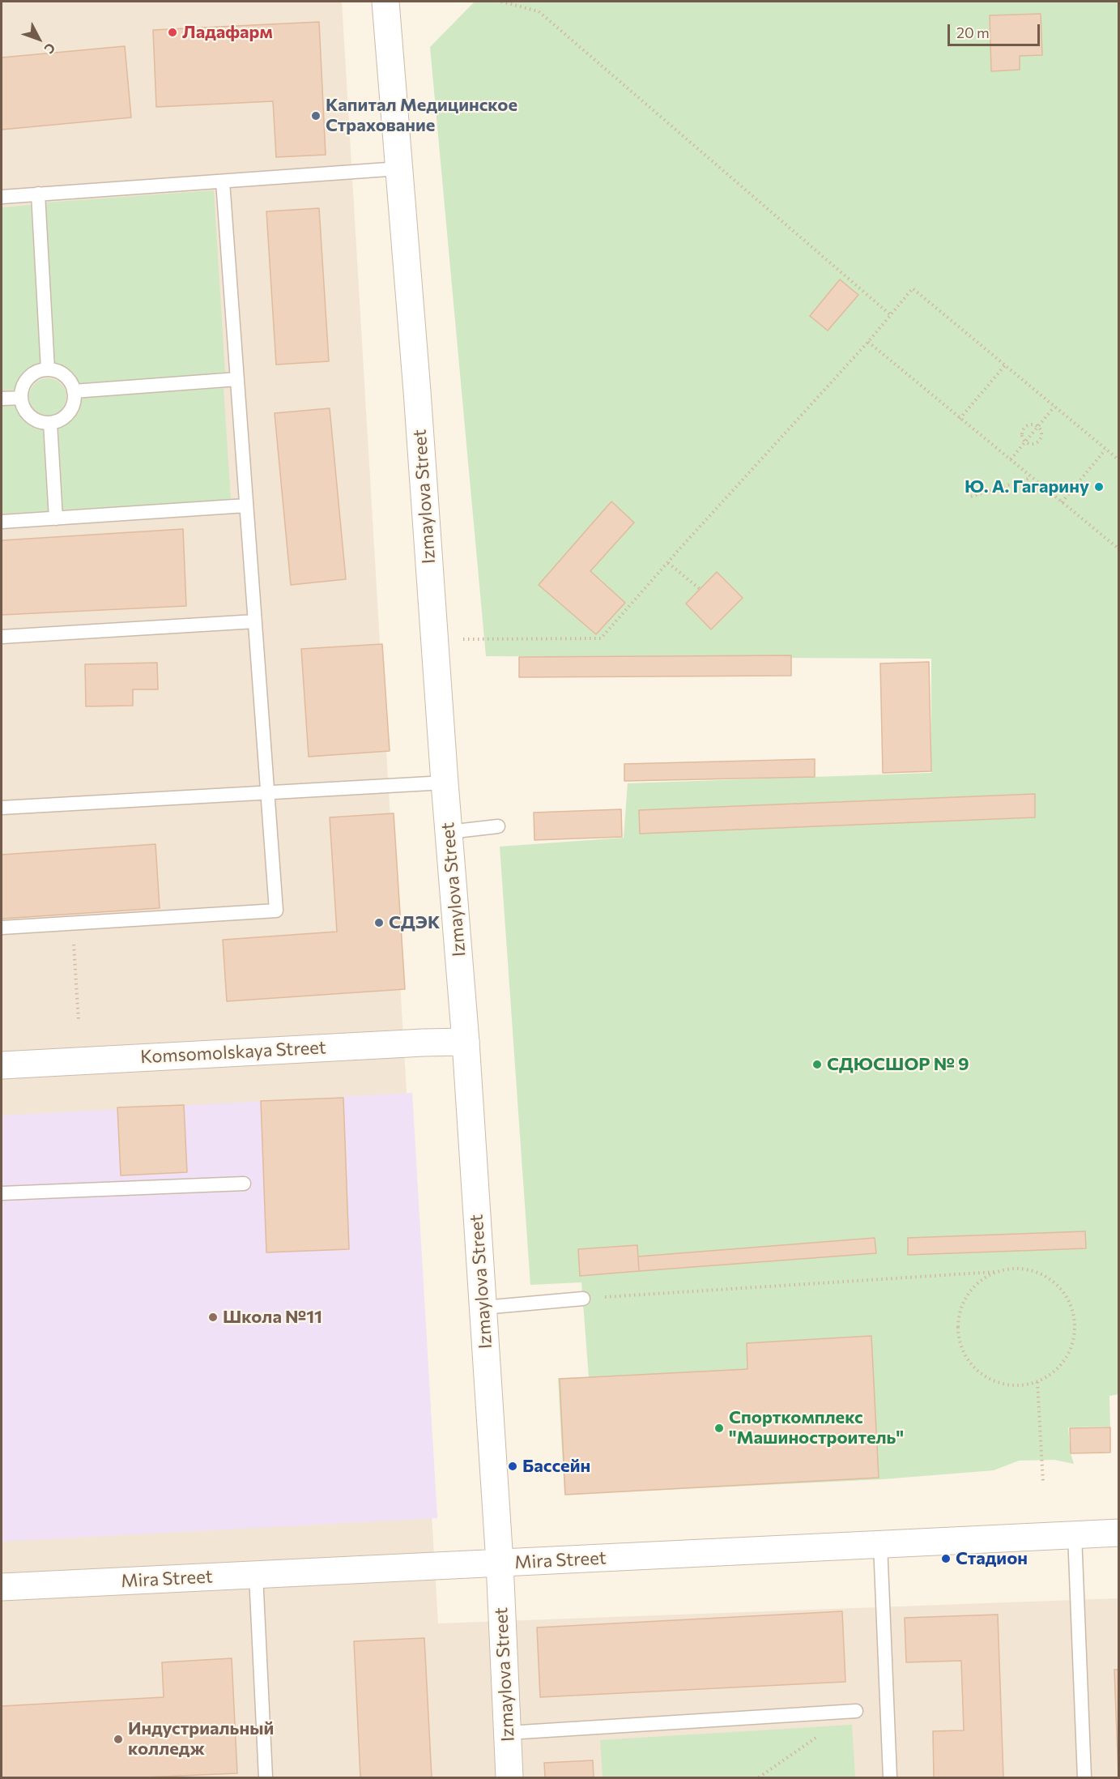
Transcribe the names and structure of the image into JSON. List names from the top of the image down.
{
  "streets": {
    "street": ["Izmaylova Street", "Komsomolskaya Street", "Mira Street"]
  },
  "crossings": [
    ["Izmaylova Street", "Komsomolskaya Street"],
    ["Izmaylova Street", "Mira Street"]
  ],
  "places": [
    "Ладафарм",
    "Капитал Медицинское Страхование",
    "Ю. А. Гагарину",
    "СДЭК",
    "СДЮСШОР № 9",
    "Школа №11",
    "Спорткомплекс \"Машиностроитель\"",
    "Бассейн",
    "Стадион",
    "Индустриальный колледж"
  ],
  "scale_bar": "20 m",
  "north": "bottom right"
}
